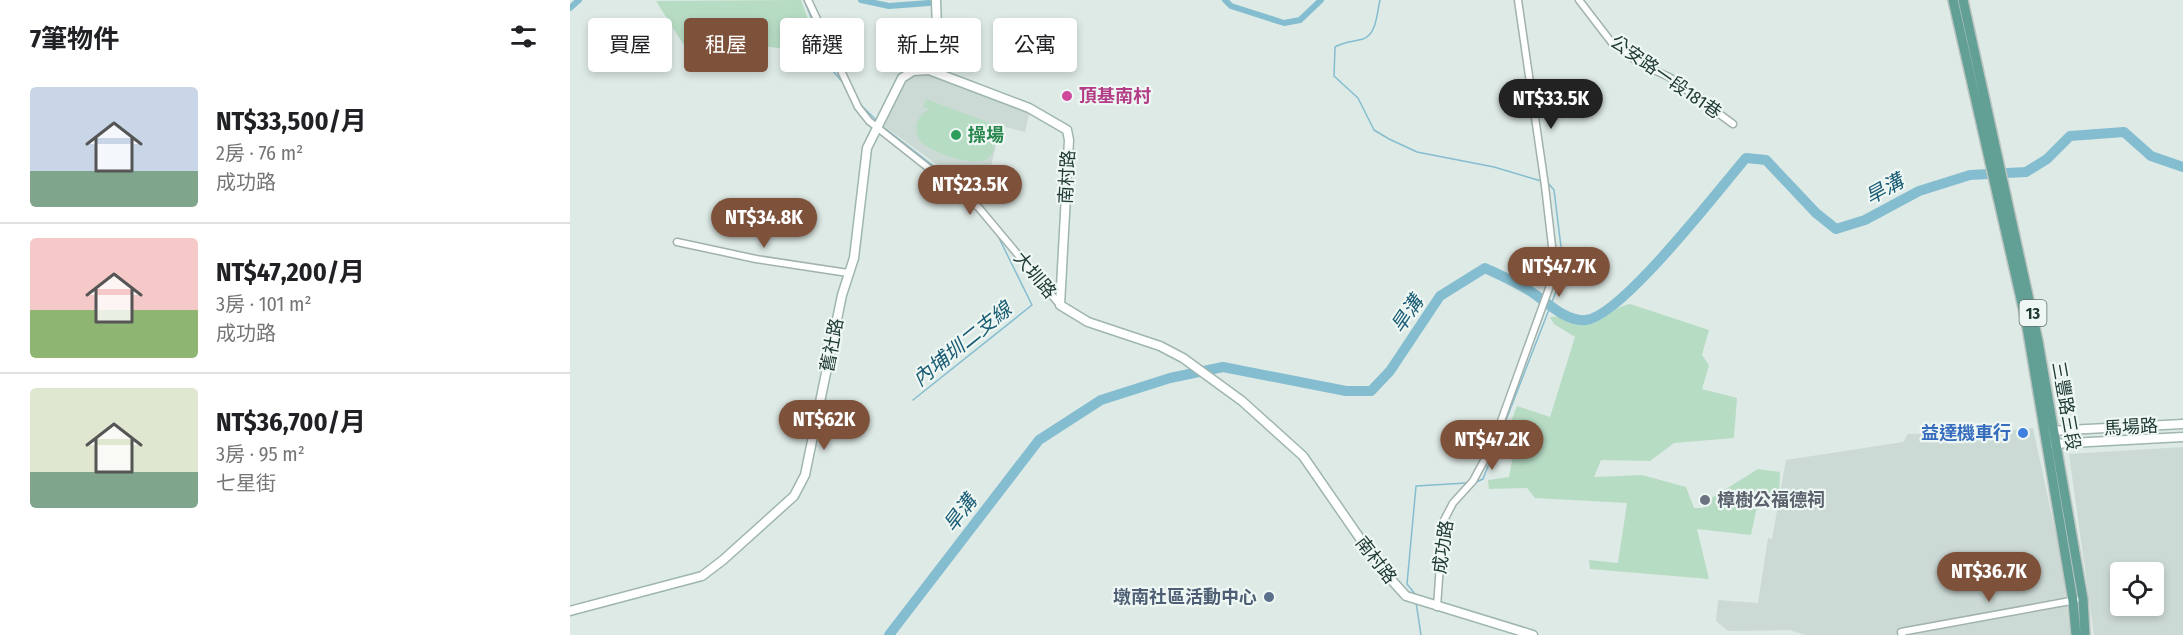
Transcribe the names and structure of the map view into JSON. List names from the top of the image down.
{
  "streets": {
    "main road": ["13", "三豐路三段"],
    "street": [
      "公安路一段181巷",
      "南村路",
      "大圳路",
      "舊社路",
      "馬場路",
      "成功路"
    ]
  },
  "crossings": [
    ["南村路", "大圳路"],
    ["南村路", "成功路"],
    ["大圳路", "舊社路"],
    ["13", "三豐路三段"],
    ["三豐路三段", "馬場路"]
  ],
  "water": ["旱溝", "內埔圳二支線"],
  "places": [
    "頂基南村",
    "操場",
    "益達機車行",
    "樟樹公福德祠",
    "墩南社區活動中心"
  ],
  "page": {
    "heading": "7筆物件",
    "chip": [
      "買屋",
      "租屋",
      "篩選",
      "新上架",
      "公寓"
    ],
    "list": [
      {
        "name": "NT$33,500/月",
        "note": "2房 · 76 m² · 成功路"
      },
      {
        "name": "NT$47,200/月",
        "note": "3房 · 101 m² · 成功路"
      },
      {
        "name": "NT$36,700/月",
        "note": "3房 · 95 m² · 七星街"
      }
    ],
    "price": [
      "NT$33.5K",
      "NT$23.5K",
      "NT$34.8K",
      "NT$47.7K",
      "NT$62K",
      "NT$47.2K",
      "NT$36.7K"
    ]
  }
}
